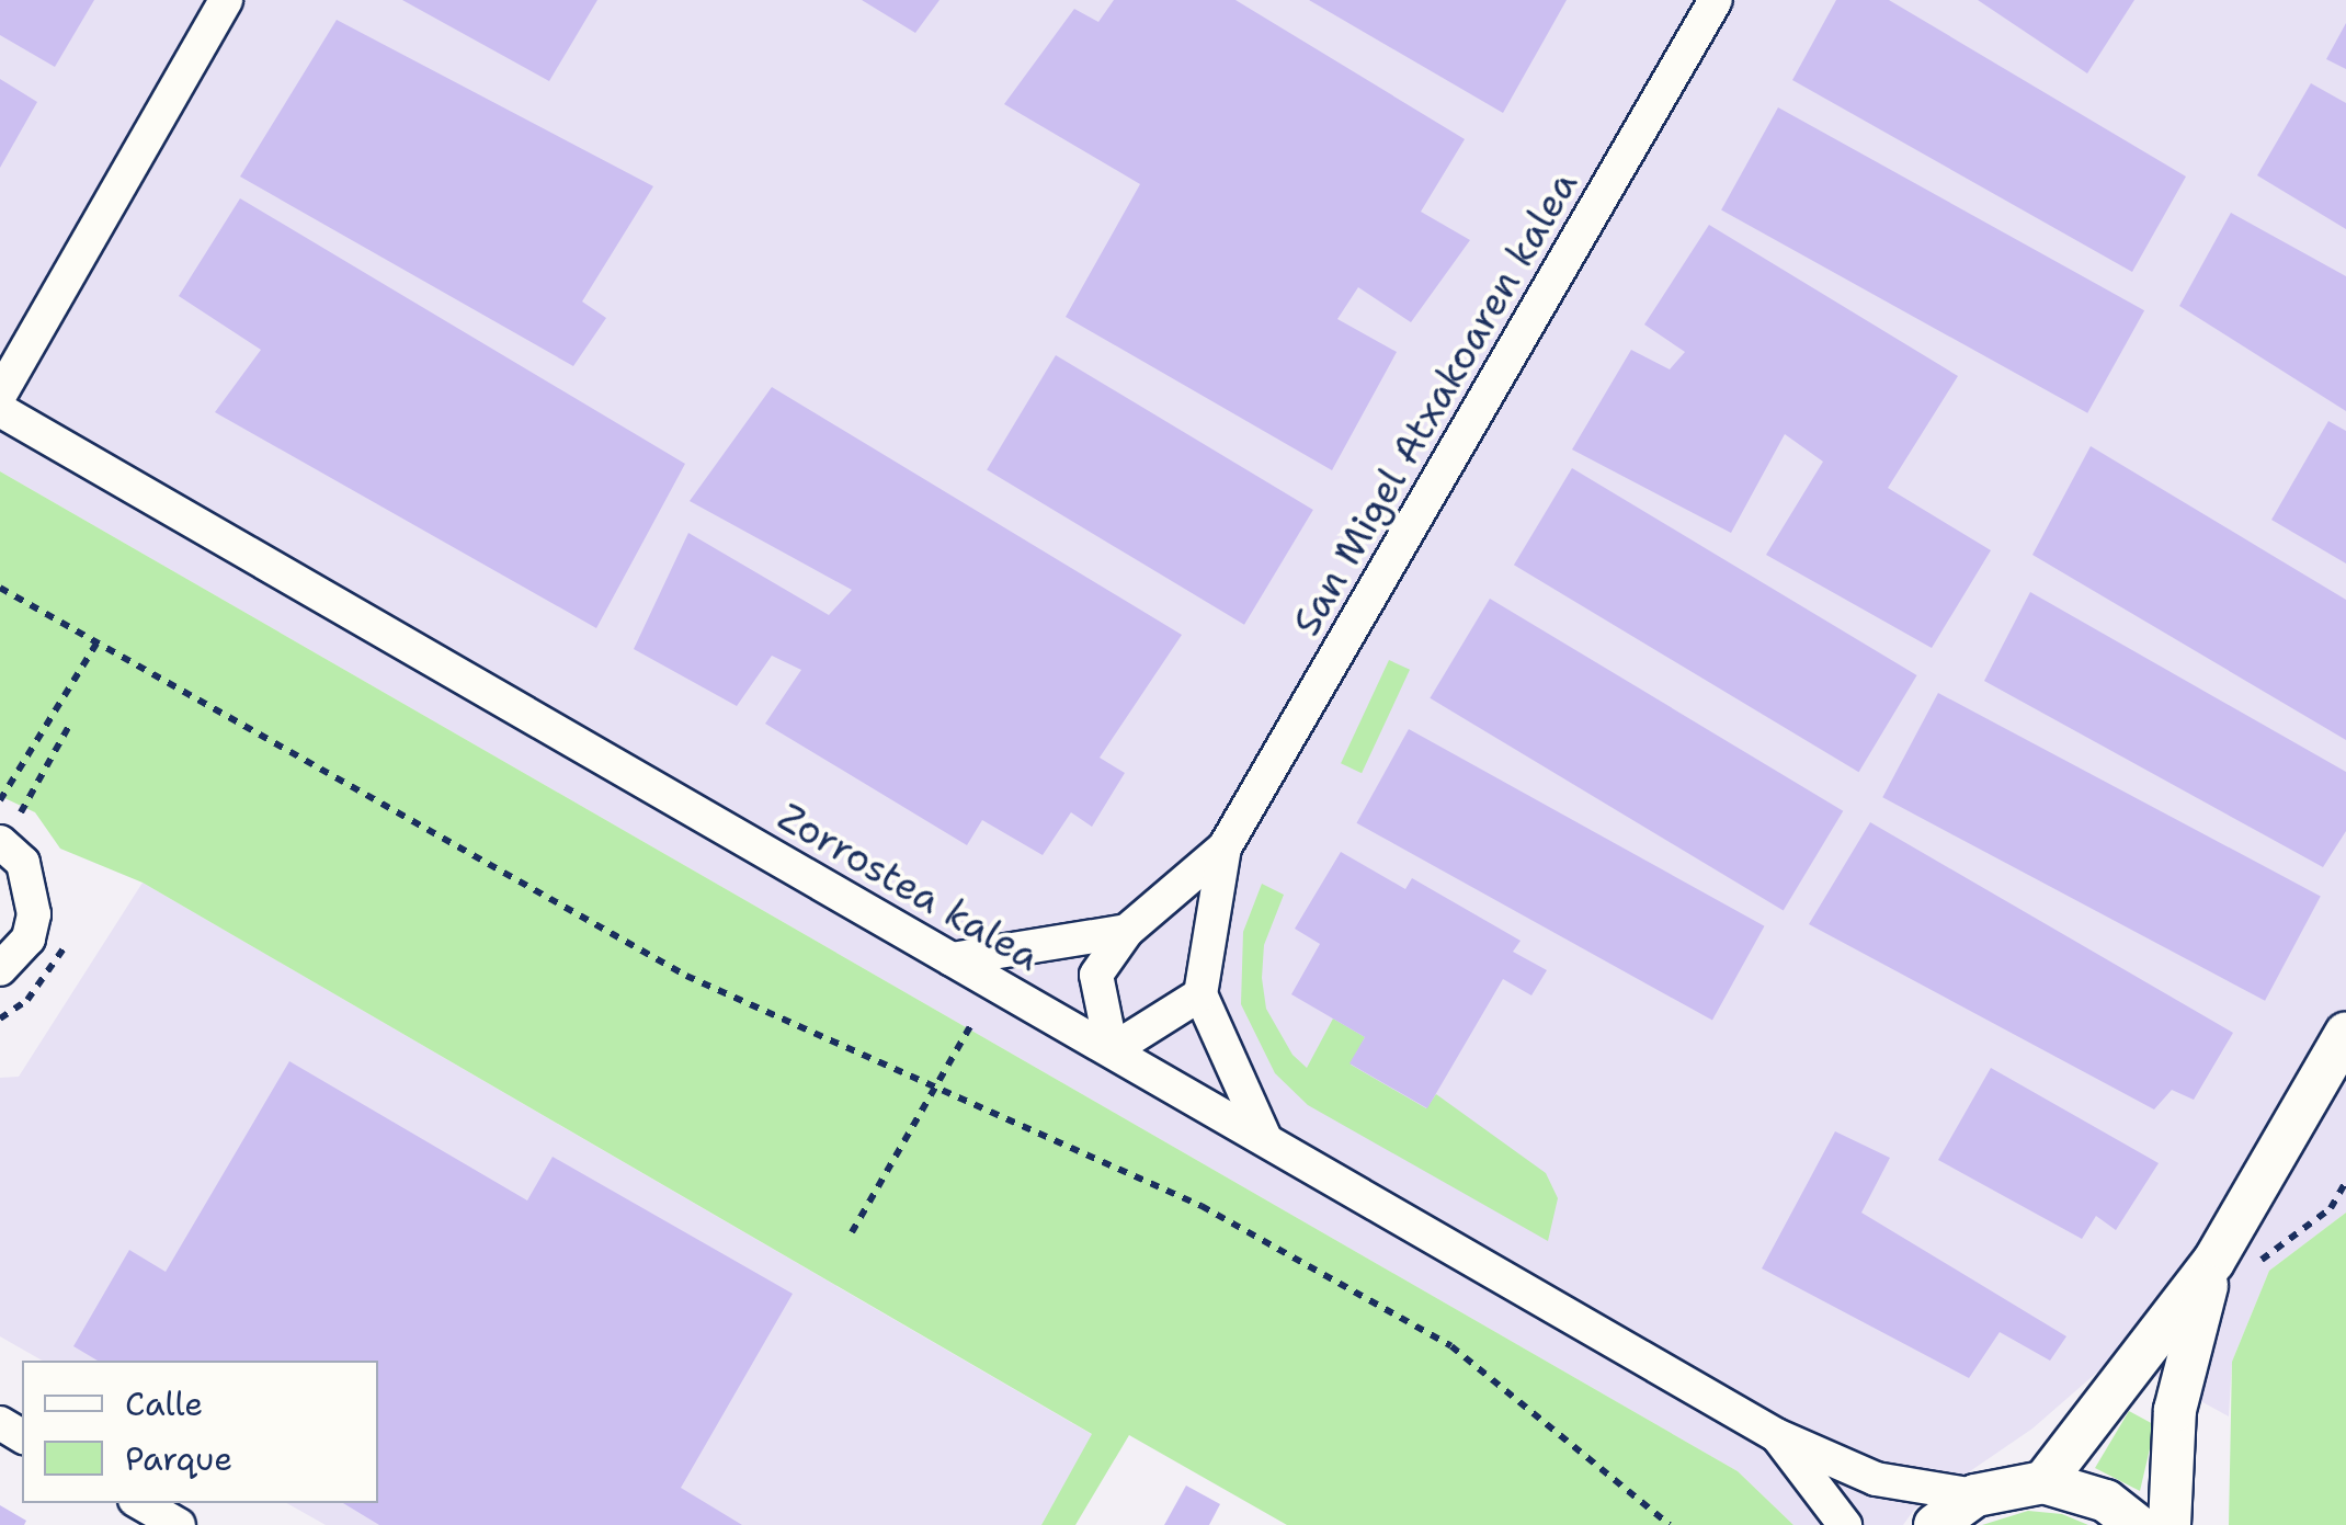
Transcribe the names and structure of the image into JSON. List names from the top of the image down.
{
  "streets": {
    "street": ["San Migel Atxakoaren kalea", "Zorrostea kalea"]
  },
  "crossings": [
    ["San Migel Atxakoaren kalea", "Zorrostea kalea"]
  ],
  "legend": ["Calle", "Parque"]
}
